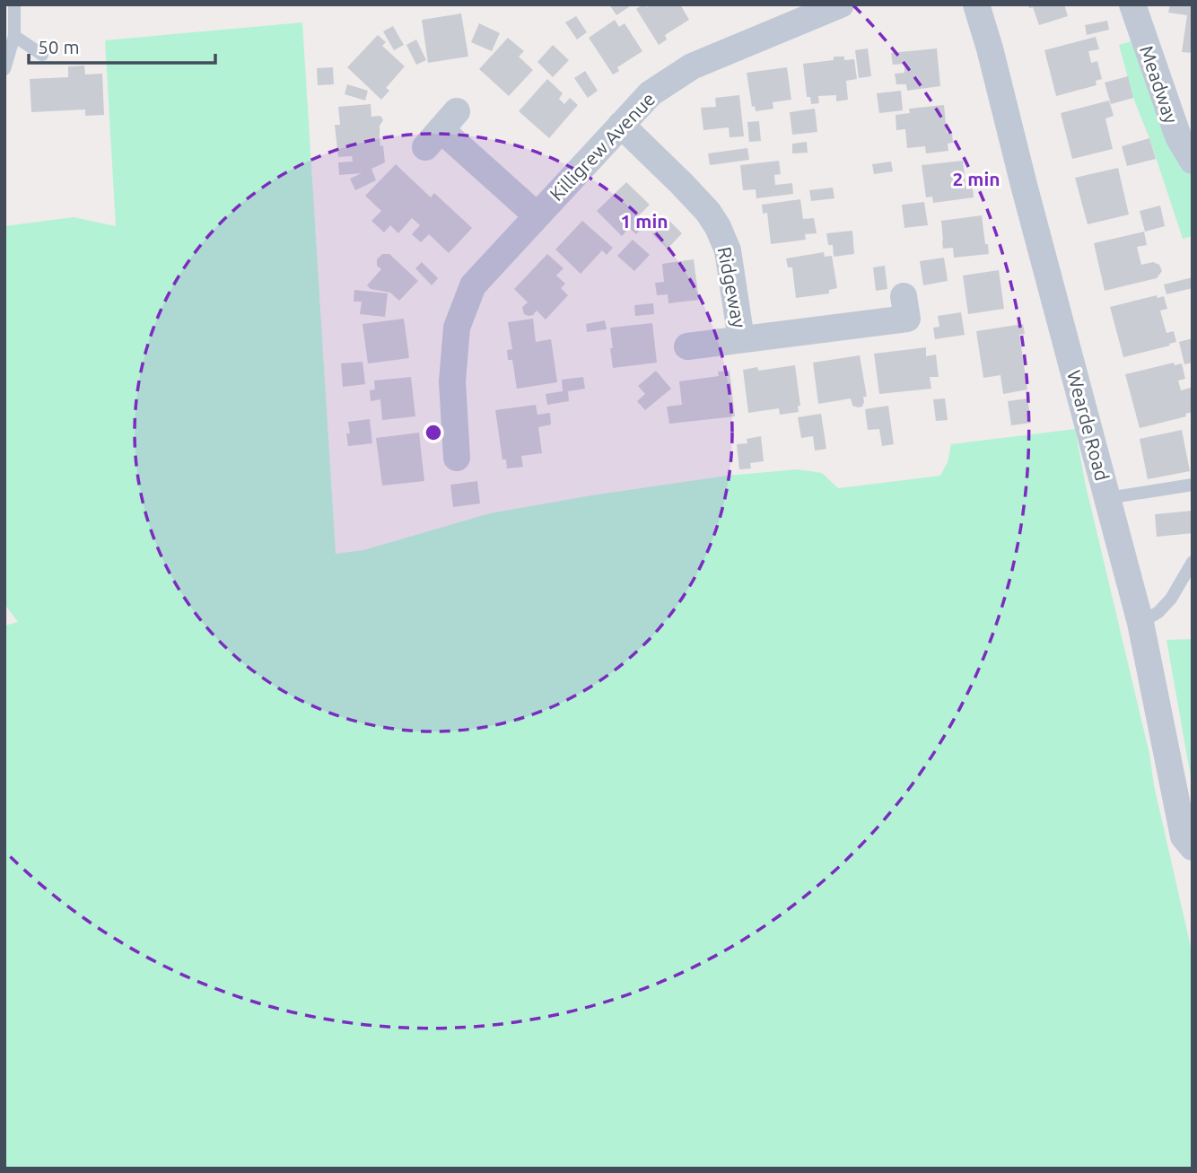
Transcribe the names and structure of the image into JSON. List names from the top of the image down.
{
  "streets": {
    "street": [
      "Meadway",
      "Killigrew Avenue",
      "Ridgeway",
      "Wearde Road"
    ]
  },
  "crossings": [
    ["Killigrew Avenue", "Ridgeway"]
  ],
  "scale_bar": "50 m",
  "rings": ["2 min", "1 min"]
}
